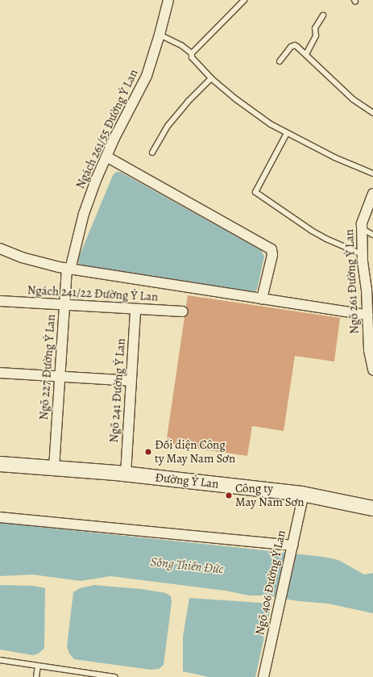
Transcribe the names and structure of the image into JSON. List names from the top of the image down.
{
  "streets": {
    "main road": ["Đường Ỷ Lan"],
    "street": [
      "Ngách 261/55 Đường Ỷ Lan",
      "Ngõ 261 Đường Ỷ Lan",
      "Ngách 241/22 Đường Ỷ Lan",
      "Ngõ 227 Đường Ỷ Lan",
      "Ngõ 241 Đường Ỷ Lan",
      "Ngõ 406 Đường Ỷ Lan"
    ]
  },
  "crossings": [
    ["Ngách 261/55 Đường Ỷ Lan", "Ngõ 227 Đường Ỷ Lan"],
    ["Ngách 241/22 Đường Ỷ Lan", "Ngõ 227 Đường Ỷ Lan"],
    ["Ngách 241/22 Đường Ỷ Lan", "Ngõ 241 Đường Ỷ Lan"],
    ["Ngõ 227 Đường Ỷ Lan", "Đường Ỷ Lan"],
    ["Ngõ 241 Đường Ỷ Lan", "Đường Ỷ Lan"],
    ["Đường Ỷ Lan", "Ngõ 406 Đường Ỷ Lan"]
  ],
  "water": ["Sông Thiên Đức"],
  "places": ["Đối diện Công ty May Nam Sơn", "Công ty May Nam Sơn"]
}
